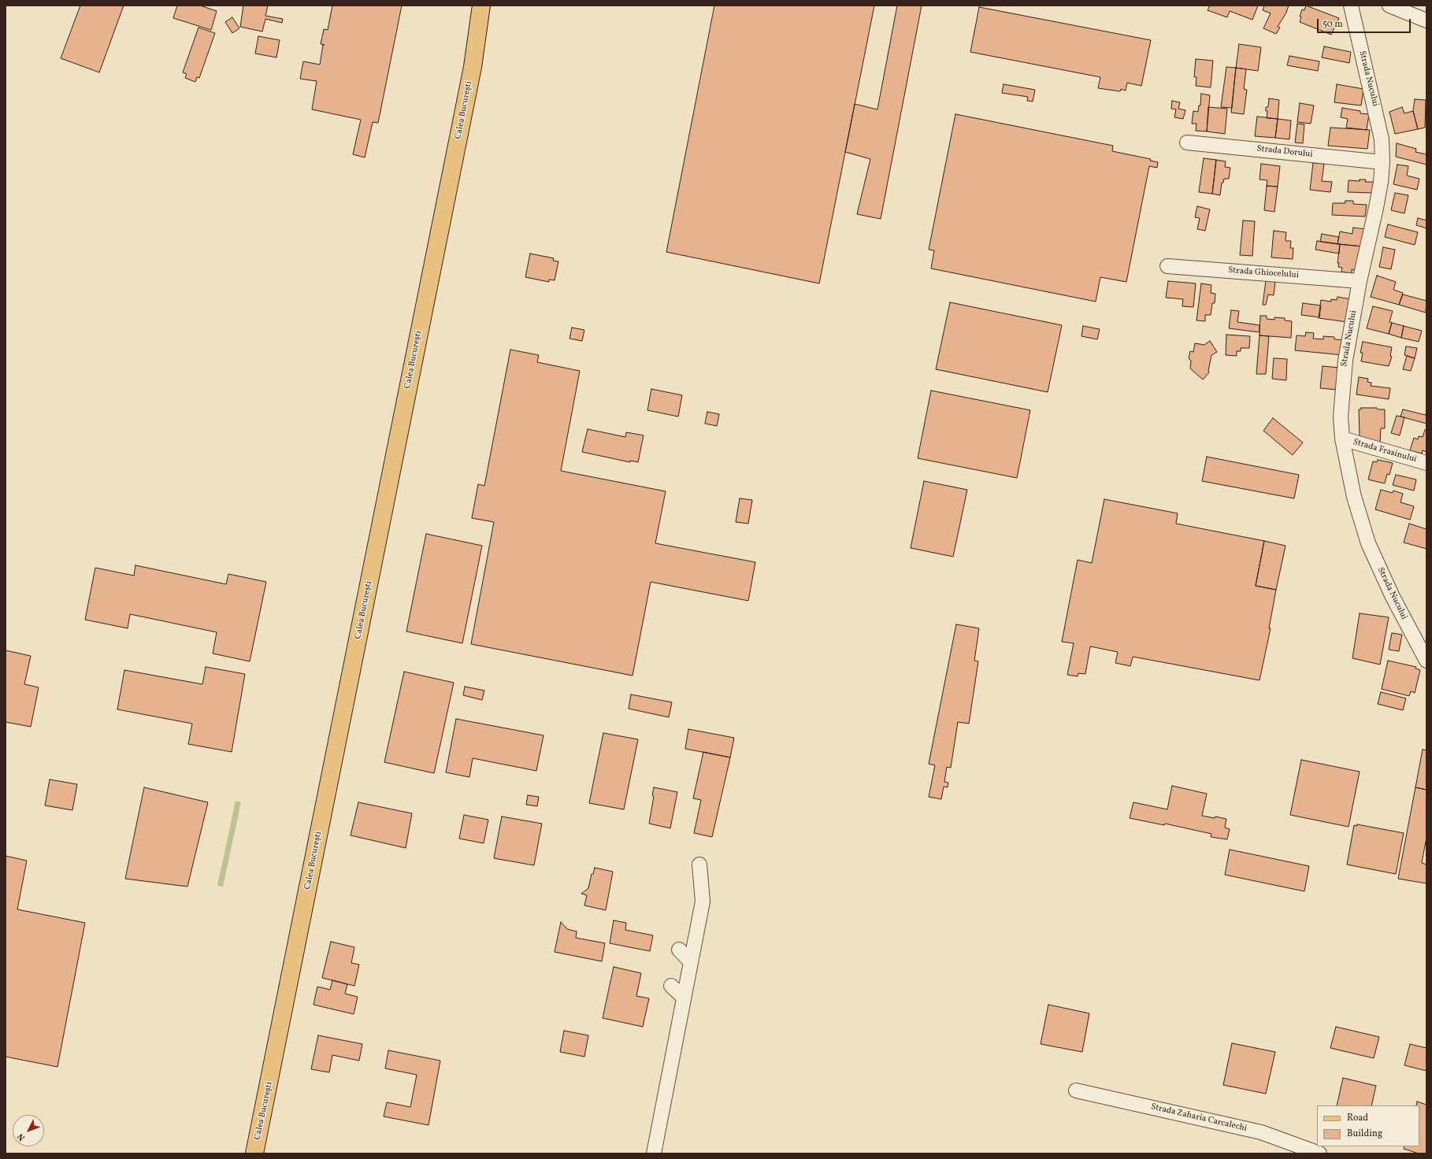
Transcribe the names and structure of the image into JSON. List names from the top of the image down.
{
  "streets": {
    "main road": ["Calea București"],
    "street": [
      "Strada Nucului",
      "Strada Dorului",
      "Strada Ghiocelului",
      "Strada Frasinului",
      "Strada Zaharia Carcalechi"
    ]
  },
  "crossings": [
    ["Strada Nucului", "Strada Dorului"],
    ["Strada Nucului", "Strada Ghiocelului"],
    ["Strada Nucului", "Strada Frasinului"]
  ],
  "legend": ["Road", "Building"],
  "scale_bar": "50 m",
  "north": "bottom left"
}
